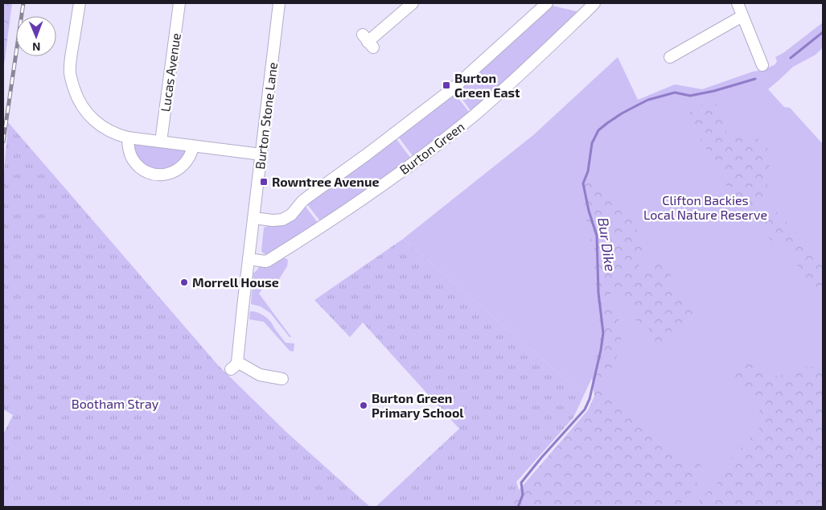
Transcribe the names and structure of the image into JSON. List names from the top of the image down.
{
  "streets": {
    "street": ["Lucas Avenue", "Burton Stone Lane", "Burton Green"]
  },
  "crossings": [
    ["Burton Stone Lane", "Burton Green"]
  ],
  "water": ["Bur Dike"],
  "parks": ["Clifton Backies Local Nature Reserve", "Bootham Stray"],
  "places": {
    "transit": ["Burton Green East", "Rowntree Avenue"],
    "other": ["Morrell House", "Burton Green Primary School"]
  },
  "north": "bottom"
}
